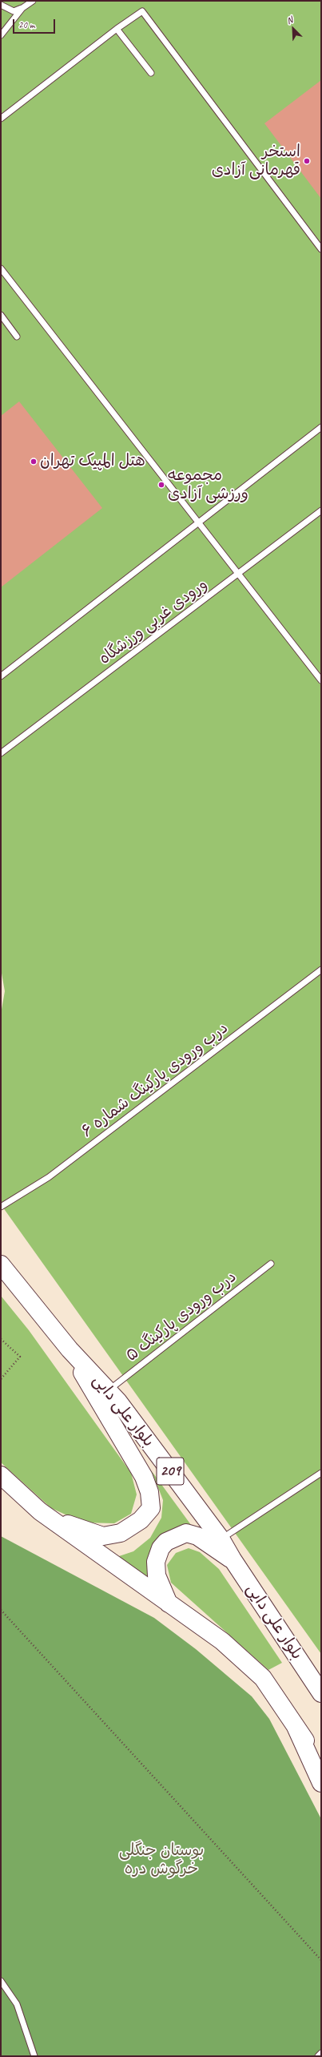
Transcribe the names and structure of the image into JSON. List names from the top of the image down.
{
  "streets": {
    "main road": ["بلوار علی دایی", "209"],
    "lane": ["ورودی غربی ورزشگاه", "درب ورودی پارکینگ شماره ۶", "درب ورودی پارکینگ ۵"]
  },
  "crossings": [
    ["درب ورودی پارکینگ ۵", "بلوار علی دایی"]
  ],
  "parks": ["بوستان جنگلی خرگوش دره"],
  "places": ["استخر قهرمانی آزادی", "هتل المپیک تهران", "مجموعه ورزشی آزادی"],
  "scale_bar": "20 m",
  "north": "top left"
}
